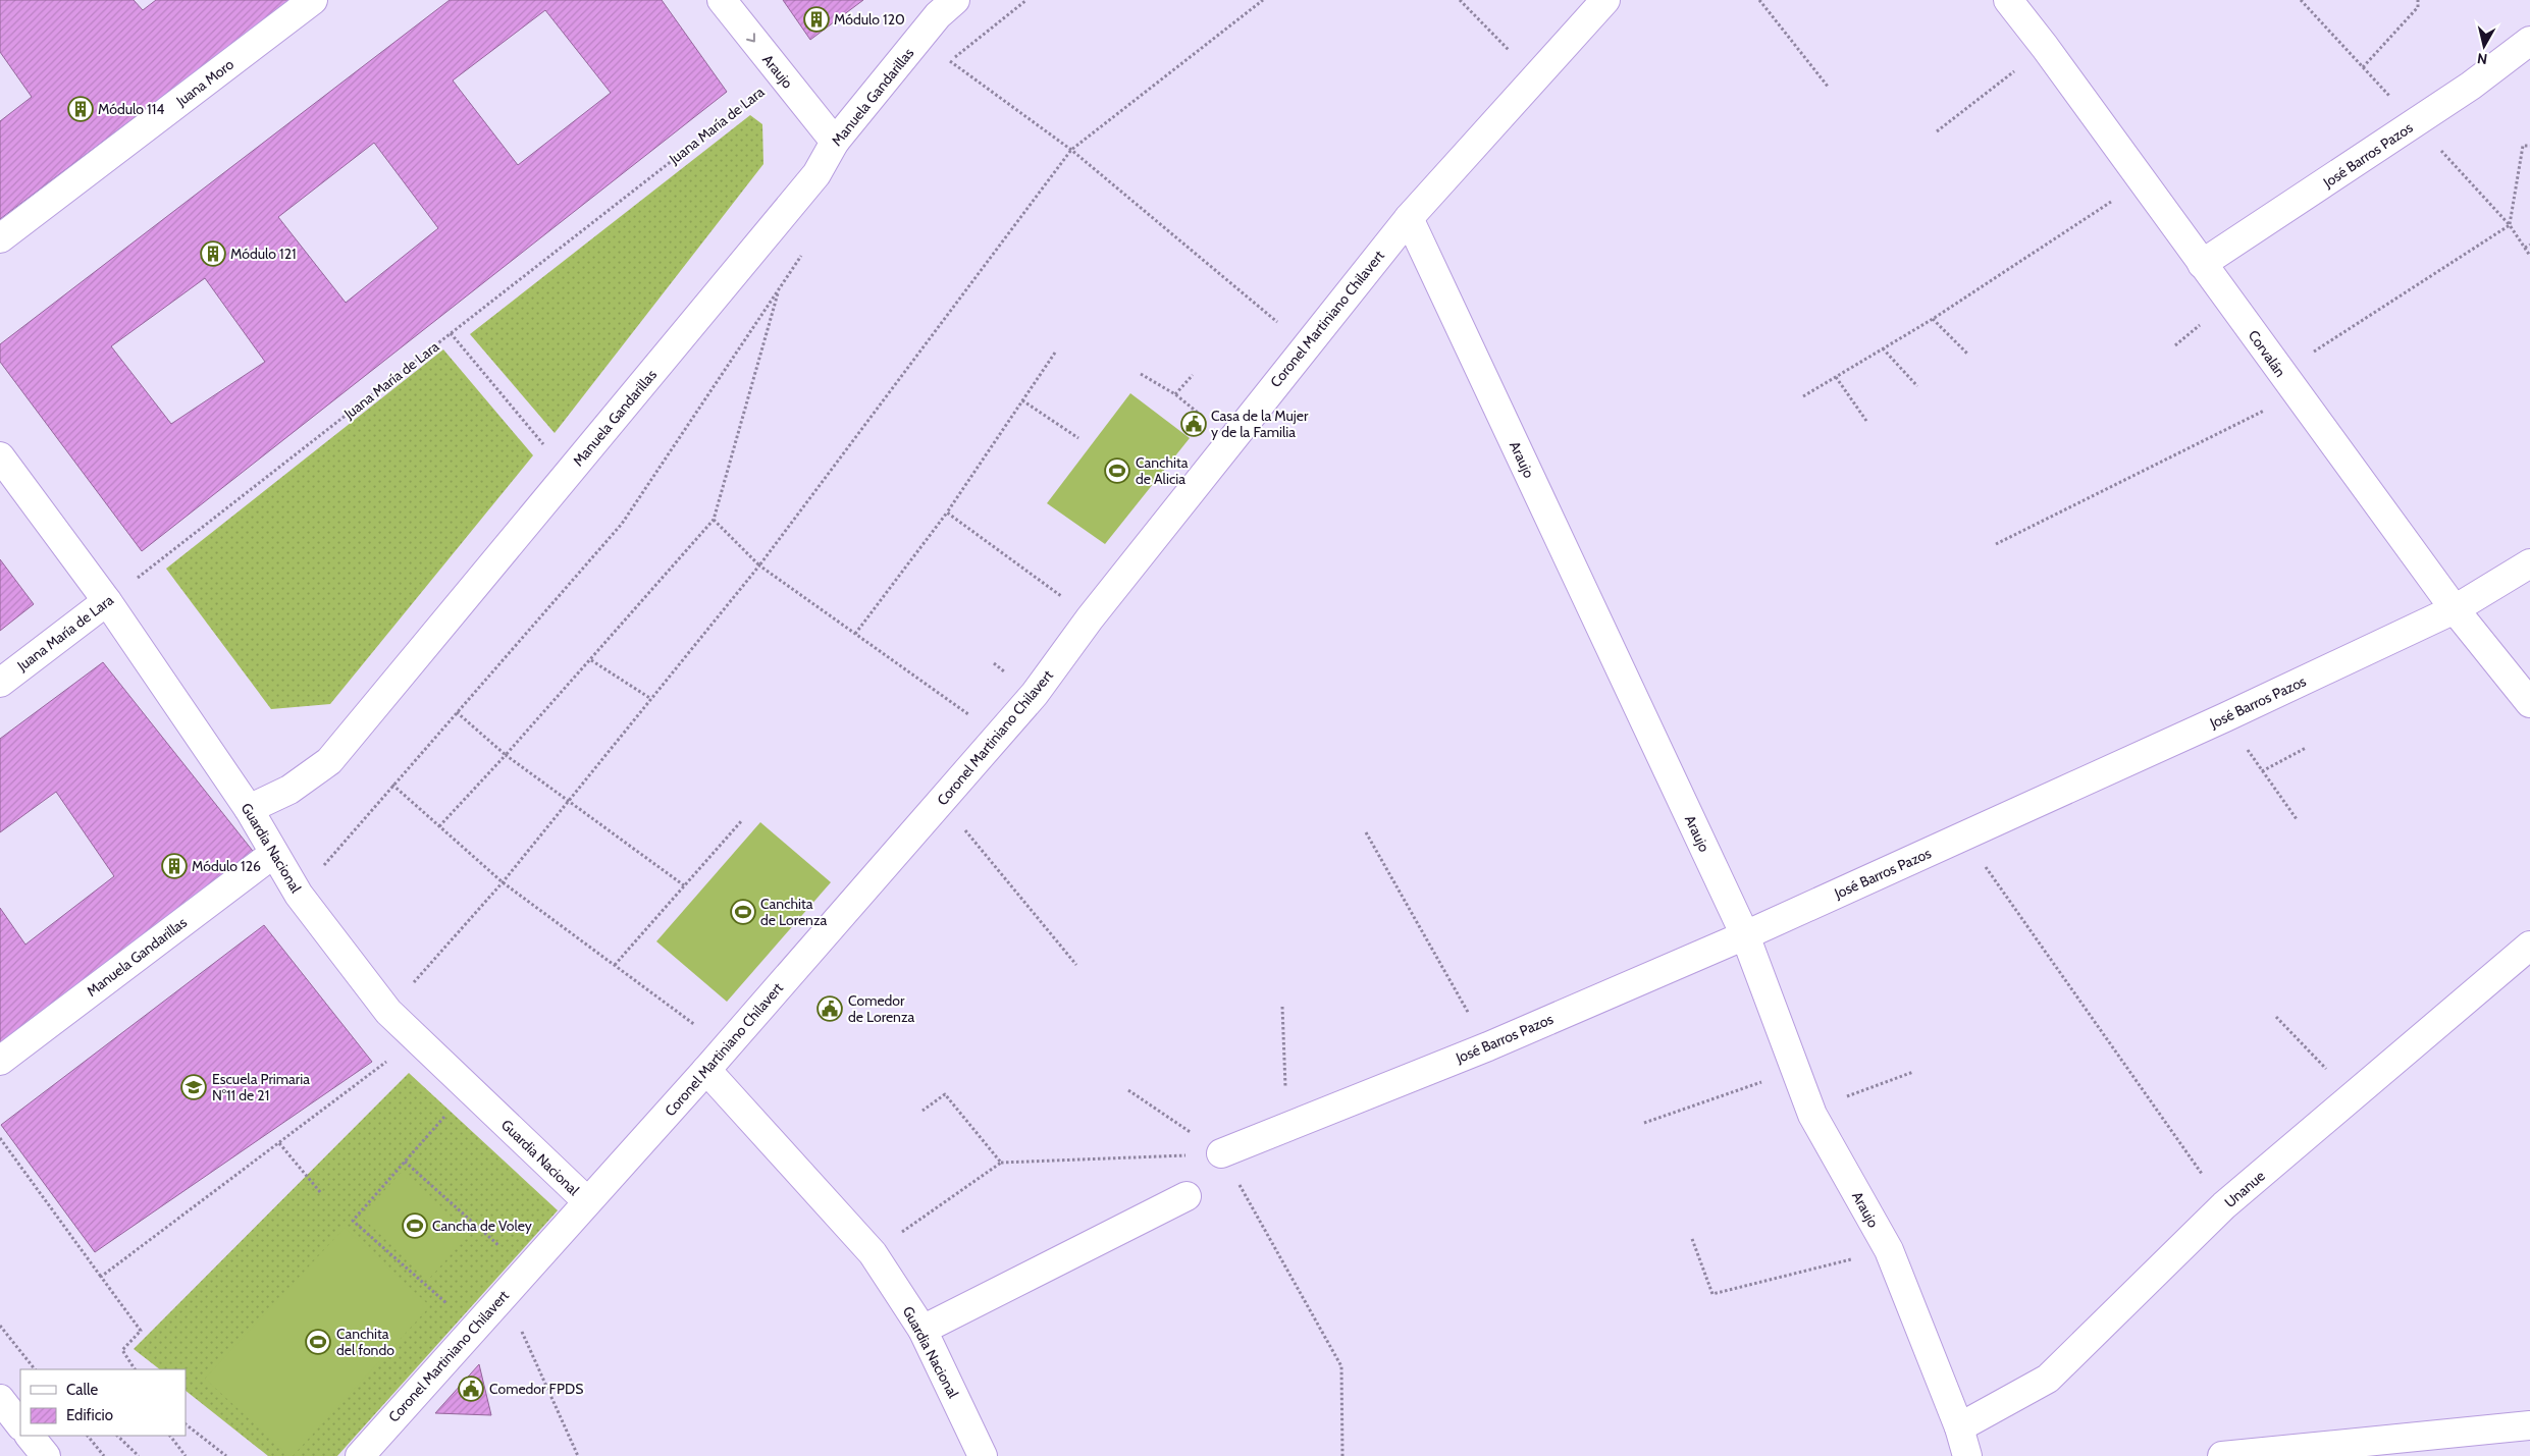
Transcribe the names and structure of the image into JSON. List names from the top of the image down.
{
  "streets": {
    "street": [
      "Araujo",
      "Juana Moro",
      "Manuela Gandarillas",
      "Juana María de Lara",
      "José Barros Pazos",
      "Coronel Martiniano Chilavert",
      "Corvalán",
      "Guardia Nacional",
      "Unanue"
    ]
  },
  "crossings": [
    ["Araujo", "Manuela Gandarillas"],
    ["Araujo", "Juana María de Lara"],
    ["Araujo", "José Barros Pazos"],
    ["Araujo", "Coronel Martiniano Chilavert"],
    ["Araujo", "Unanue"],
    ["Manuela Gandarillas", "Guardia Nacional"],
    ["Juana María de Lara", "Guardia Nacional"],
    ["José Barros Pazos", "Corvalán"],
    ["Coronel Martiniano Chilavert", "Guardia Nacional"]
  ],
  "places": {
    "building": [
      "Módulo 120",
      "Módulo 114",
      "Módulo 121",
      "Módulo 126"
    ],
    "public building": ["Casa de la Mujer y de la Familia", "Comedor de Lorenza", "Comedor FPDS"],
    "sports": [
      "Canchita de Alicia",
      "Canchita de Lorenza",
      "Cancha de Voley",
      "Canchita del fondo"
    ],
    "school or university": ["Escuela Primaria N°11 de 21"]
  },
  "legend": ["Calle", "Edificio"],
  "north": "bottom"
}
